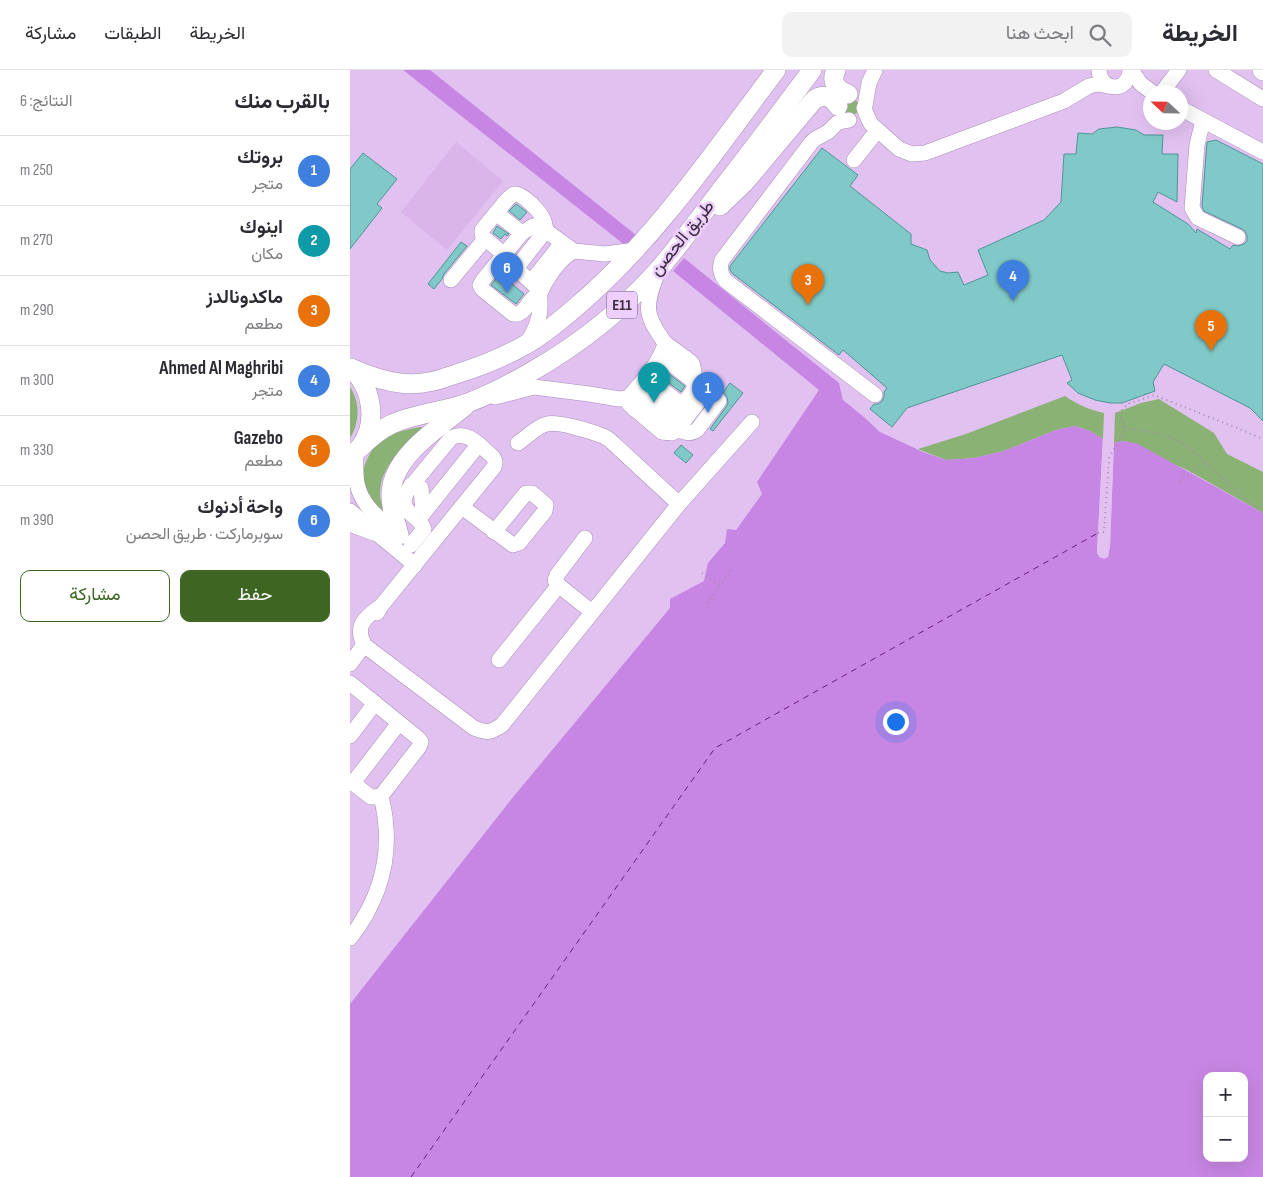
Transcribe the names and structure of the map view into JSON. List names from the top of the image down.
{
  "streets": {
    "main road": ["طريق الحصن", "E11"]
  },
  "north": "left",
  "page": {
    "header": "الخريطة",
    "search": "ابحث هنا",
    "nav": ["الخريطة", "الطبقات", "مشاركة"],
    "heading": ["بالقرب منك", "النتائج: 6"],
    "list": [
      {
        "mark": "1",
        "name": "بروتك",
        "note": "متجر",
        "value": "250 m"
      },
      {
        "mark": "2",
        "name": "اينوك",
        "note": "مكان",
        "value": "270 m"
      },
      {
        "mark": "3",
        "name": "ماكدونالدز",
        "note": "مطعم",
        "value": "290 m"
      },
      {
        "mark": "4",
        "name": "Ahmed Al Maghribi",
        "note": "متجر",
        "value": "300 m"
      },
      {
        "mark": "5",
        "name": "Gazebo",
        "note": "مطعم",
        "value": "330 m"
      },
      {
        "mark": "6",
        "name": "واحة أدنوك",
        "note": "سوبرماركت · طريق الحصن",
        "value": "390 m"
      }
    ],
    "pins": [
      "6",
      "4",
      "3",
      "5",
      "2",
      "1"
    ],
    "buttons": ["حفظ", "مشاركة"],
    "map_buttons": ["+", "−"]
  }
}
